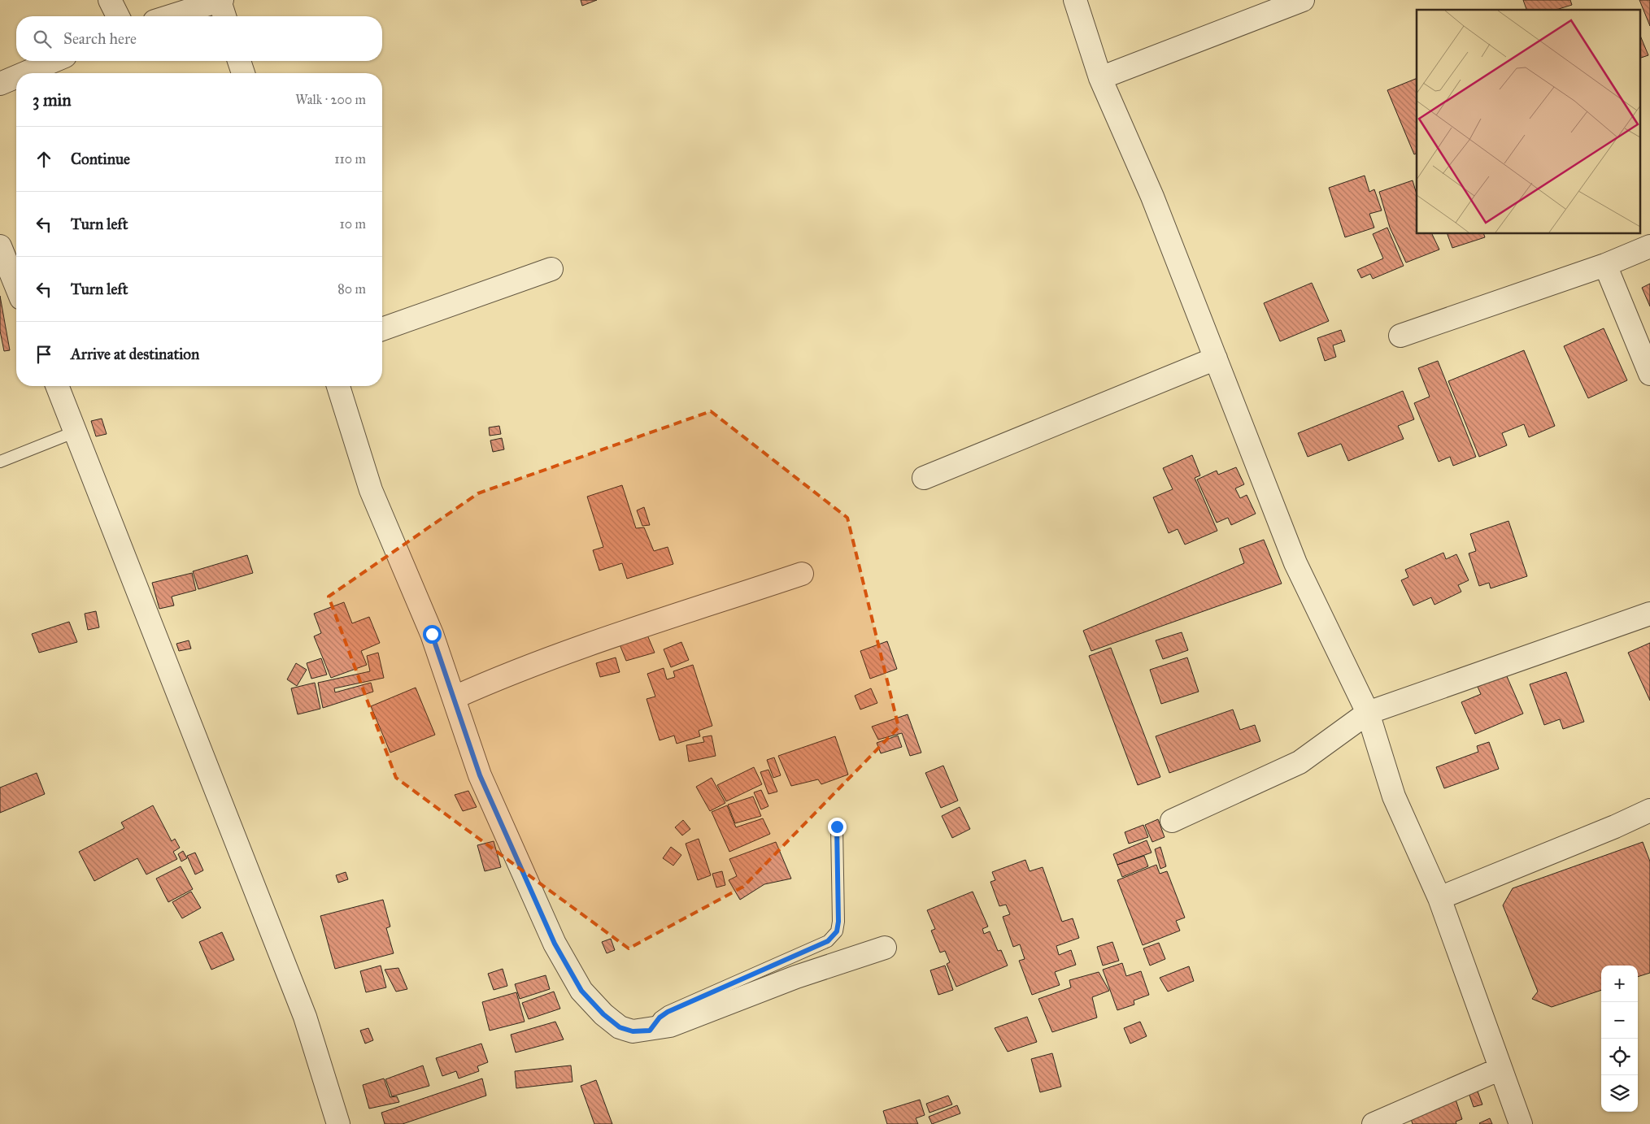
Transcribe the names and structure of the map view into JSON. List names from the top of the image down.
{
  "page": {
    "search": "Search here",
    "heading": ["3 min", "Walk · 200 m"],
    "list": [
      ["Continue", "110 m"],
      ["Turn left", "10 m"],
      ["Turn left", "80 m"],
      "Arrive at destination"
    ],
    "map_buttons": ["+", "−"]
  }
}
